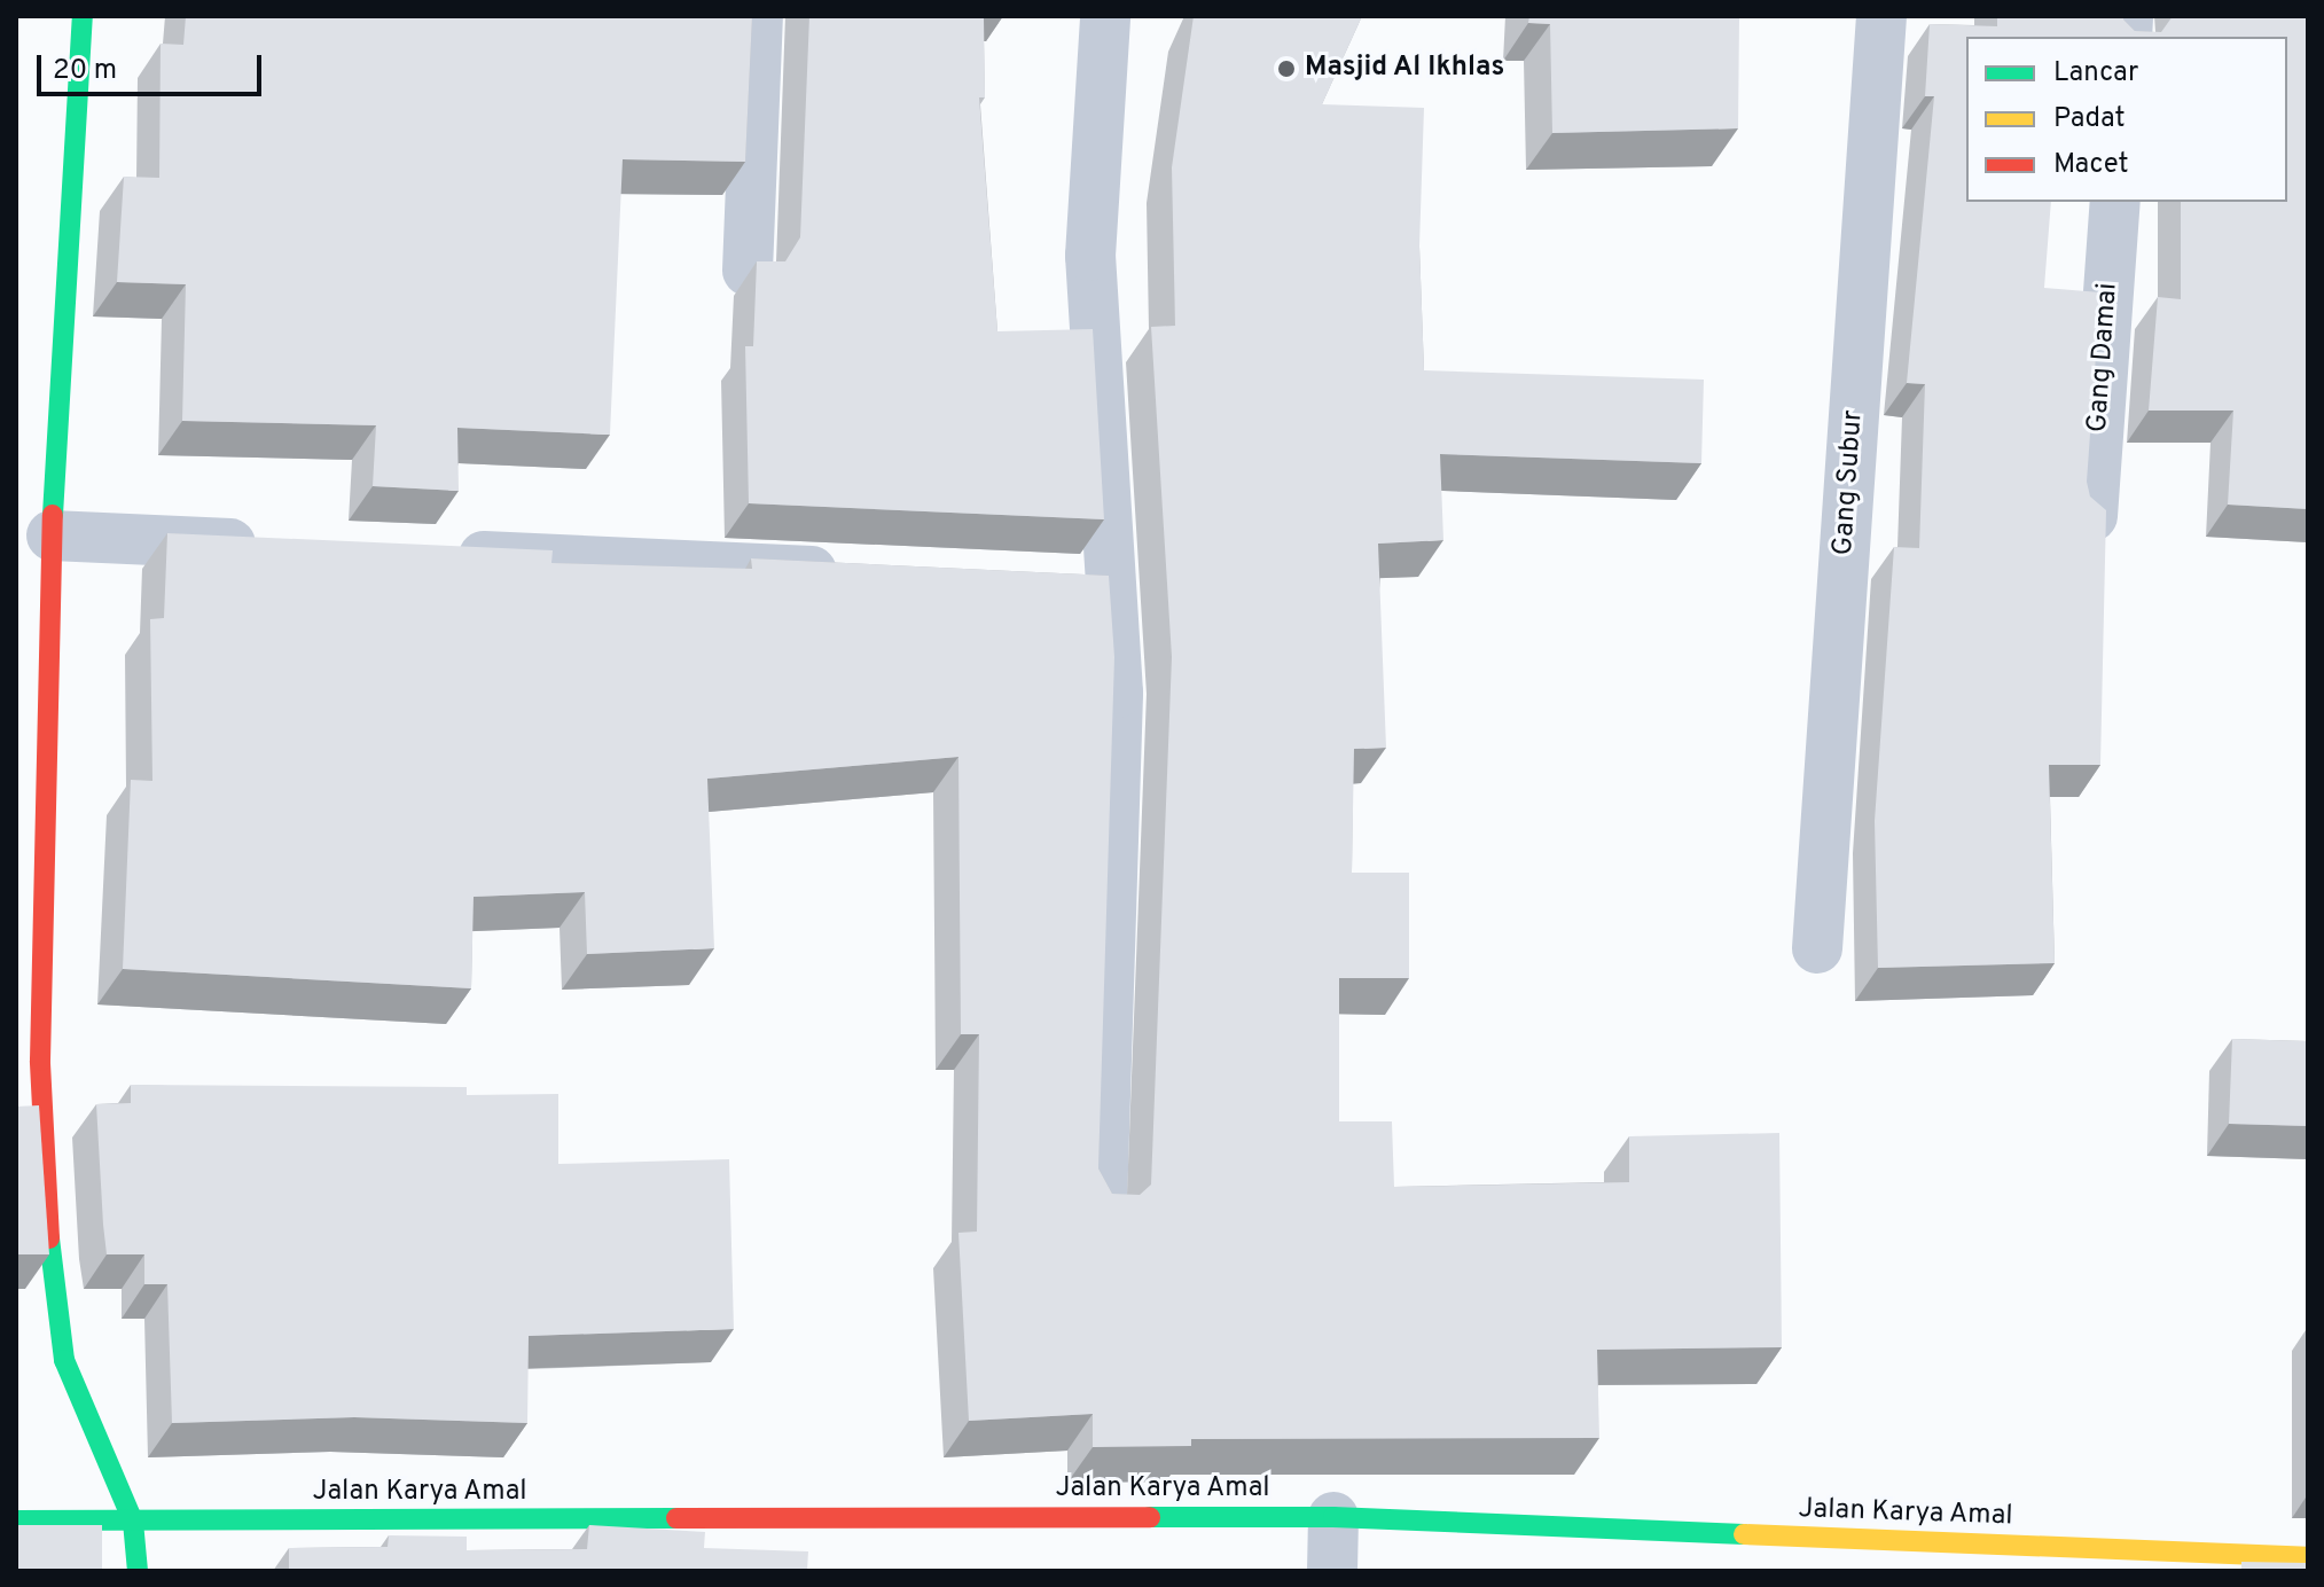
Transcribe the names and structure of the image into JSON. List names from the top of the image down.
{
  "streets": {
    "street": ["Gang Damai", "Gang Subur", "Jalan Karya Amal"]
  },
  "places": ["Masjid Al Ikhlas"],
  "legend": ["Lancar", "Padat", "Macet"],
  "scale_bar": "20 m"
}
